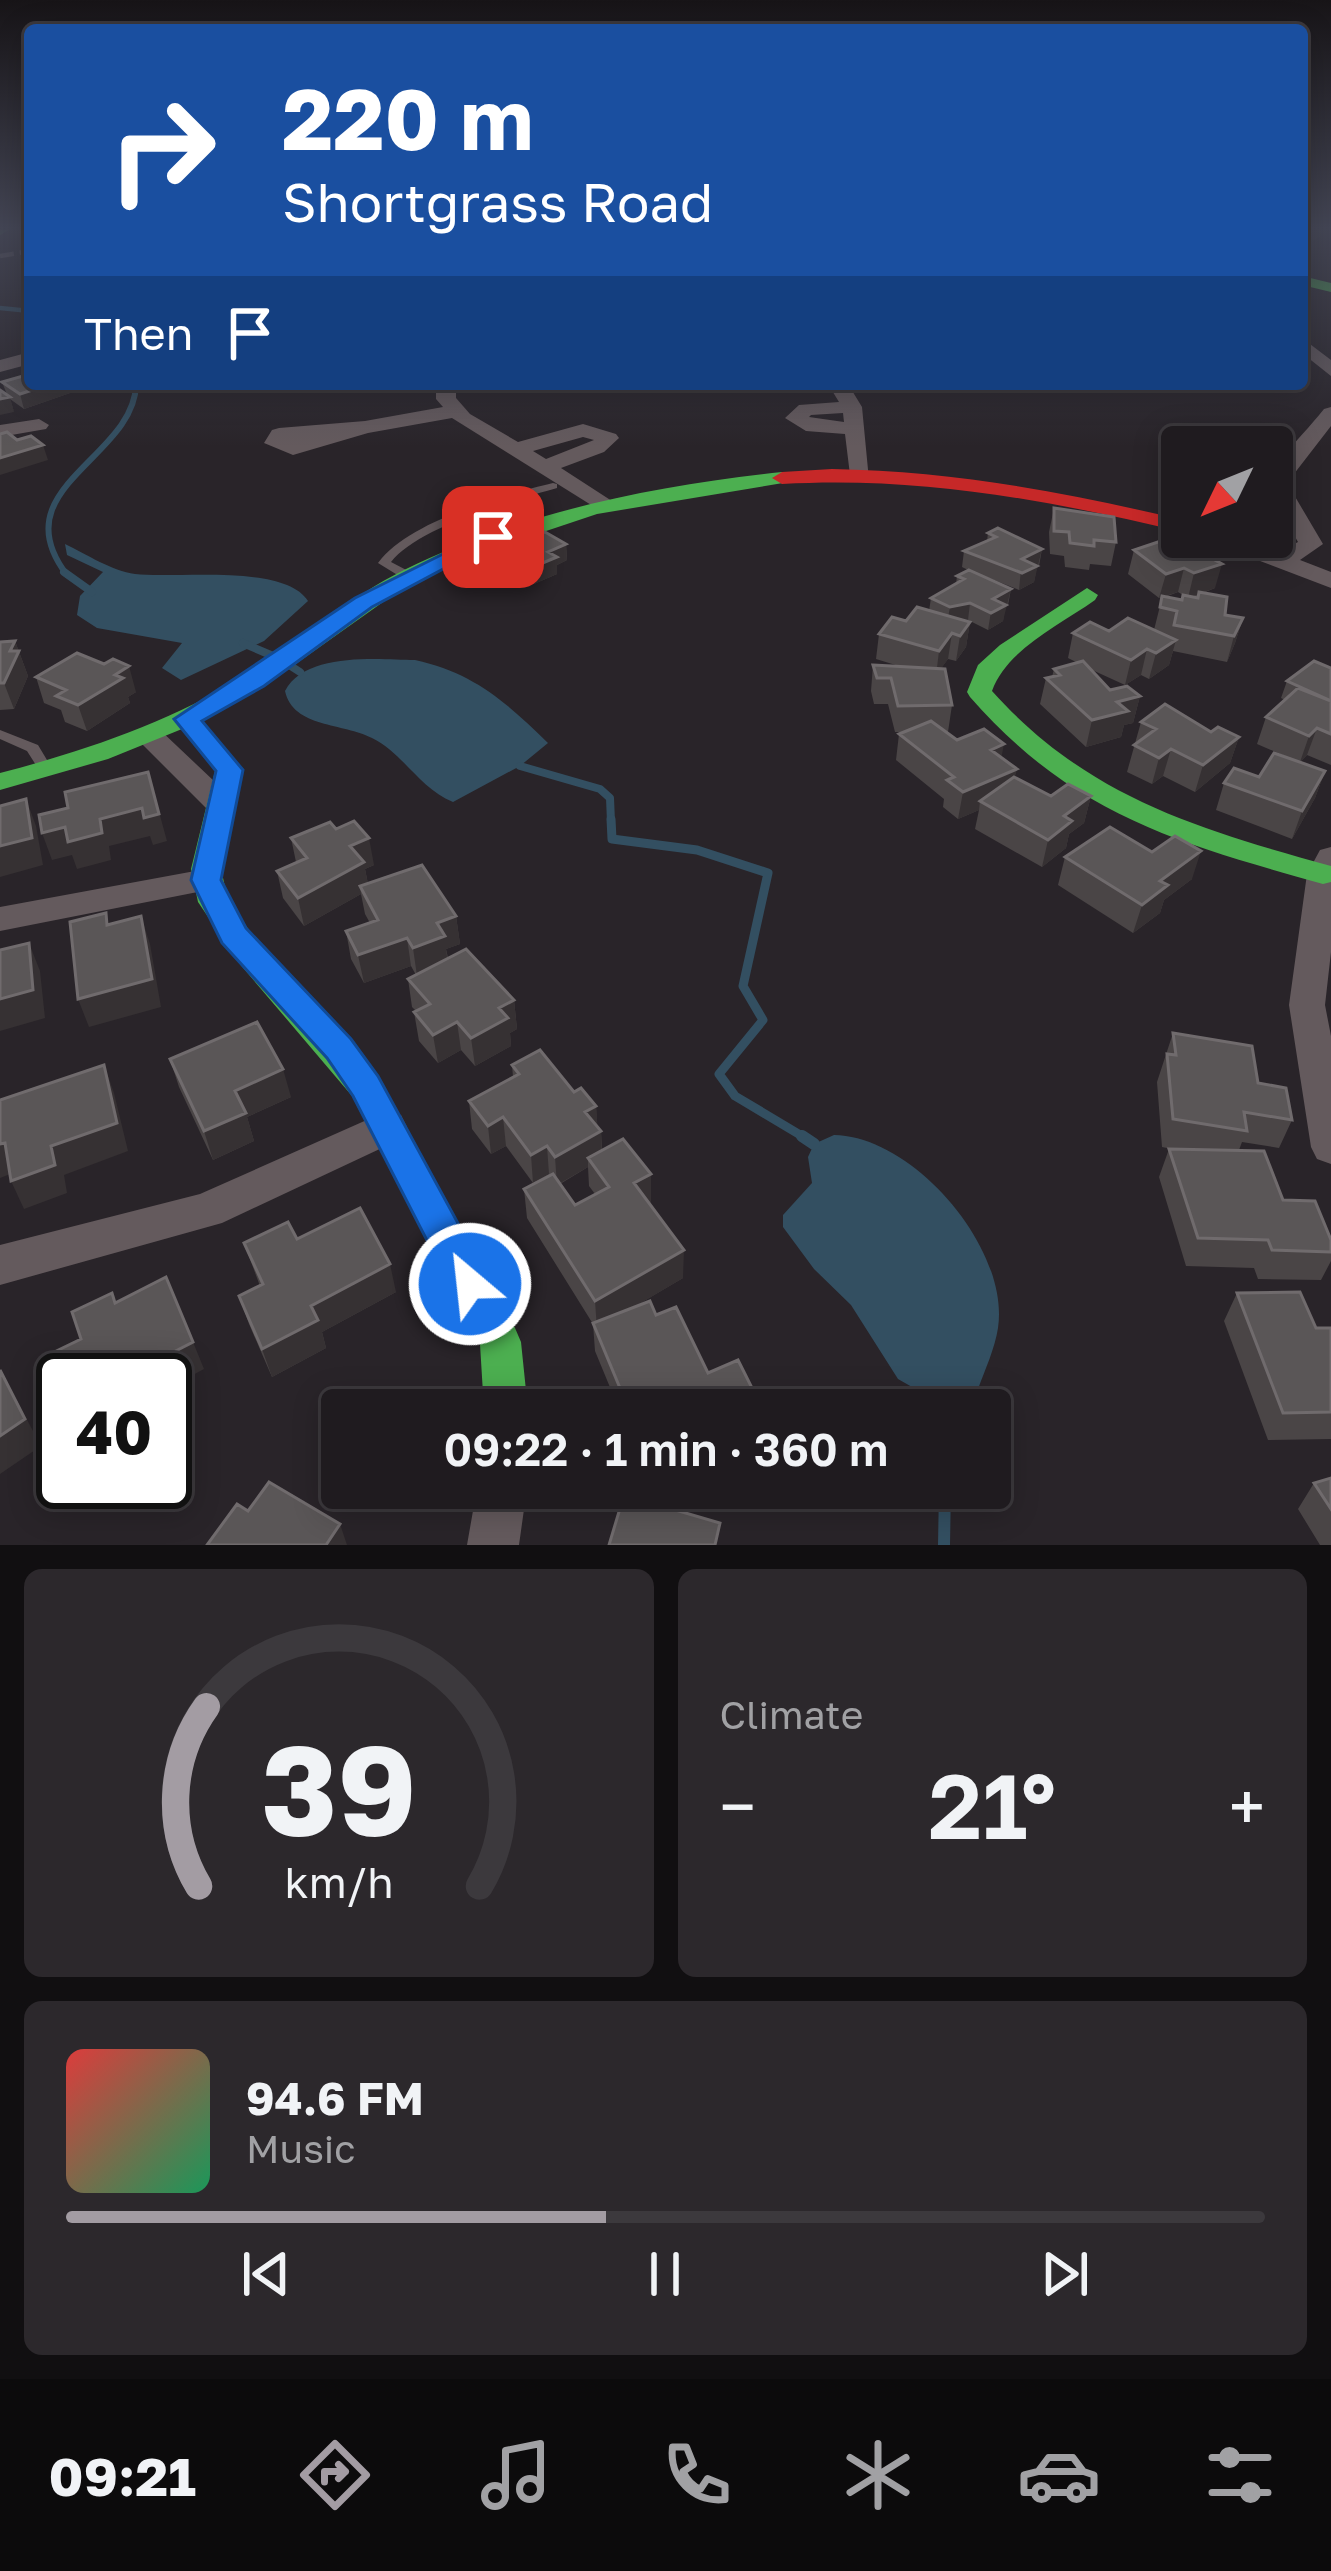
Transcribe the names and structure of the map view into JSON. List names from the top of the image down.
{
  "north": "bottom left",
  "page": {
    "turn": ["220 m", "Shortgrass Road"],
    "then": "Then",
    "limit": "40",
    "trip": "09:22 · 1 min · 360 m",
    "tile": "Climate",
    "heat": ["−", "21°", "+"],
    "song": ["94.6 FM", "Music"],
    "tabs": "09:21",
    "gauge": ["39", "km/h"]
  }
}
